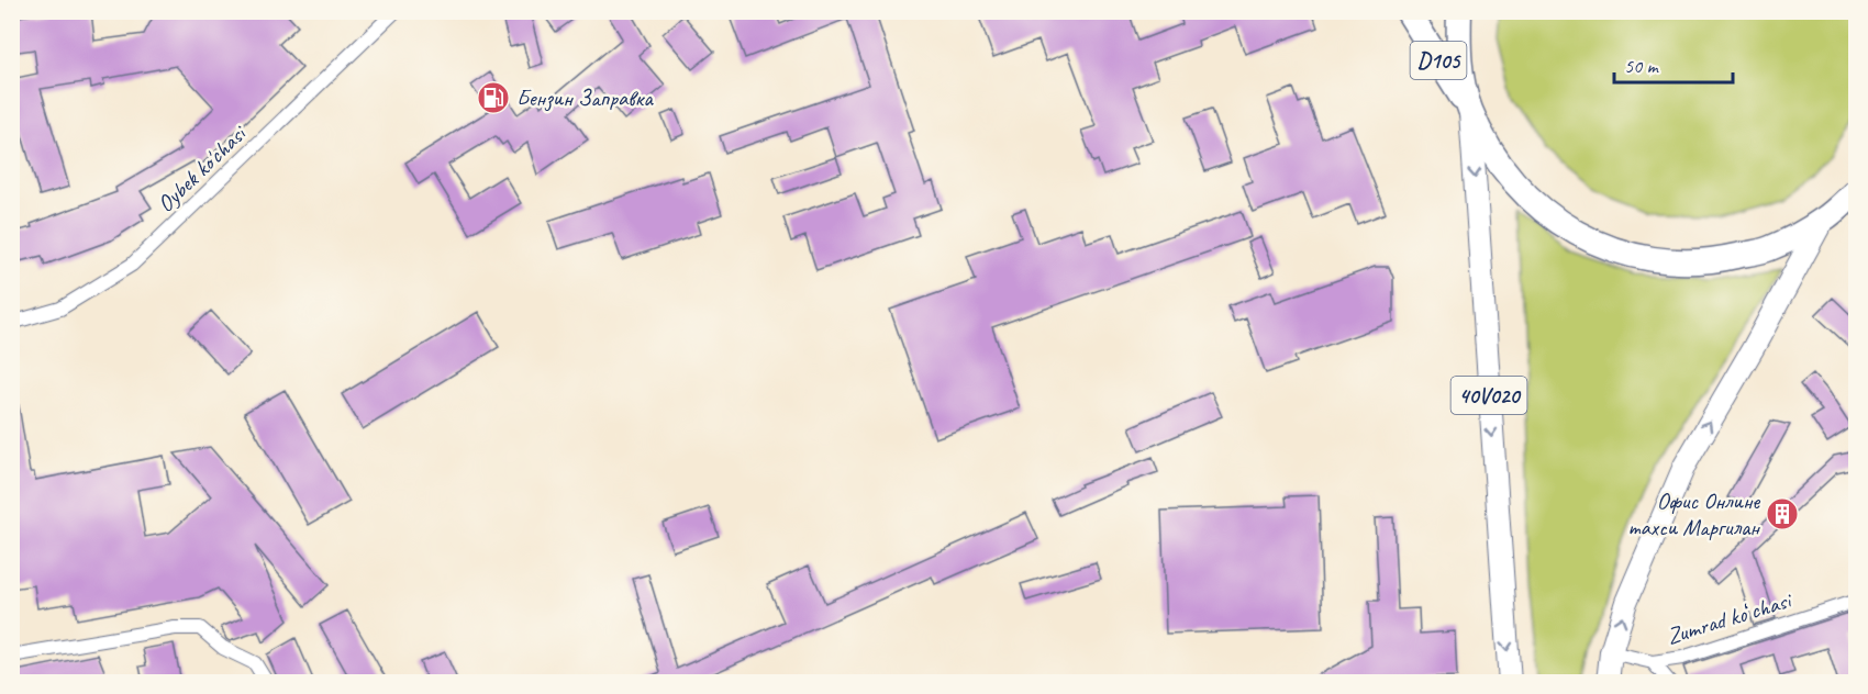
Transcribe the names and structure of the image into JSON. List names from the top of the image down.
{
  "streets": {
    "highway": ["D105"],
    "main road": ["40V020"],
    "street": ["Oybek ko'chasi", "Zumrad koʻchasi"]
  },
  "crossings": [
    ["D105", "40V020"]
  ],
  "places": {
    "fuel station": ["Бензин Заправка"],
    "building": ["Офис Онлине тахси Маргилан"]
  },
  "scale_bar": "50 m"
}
